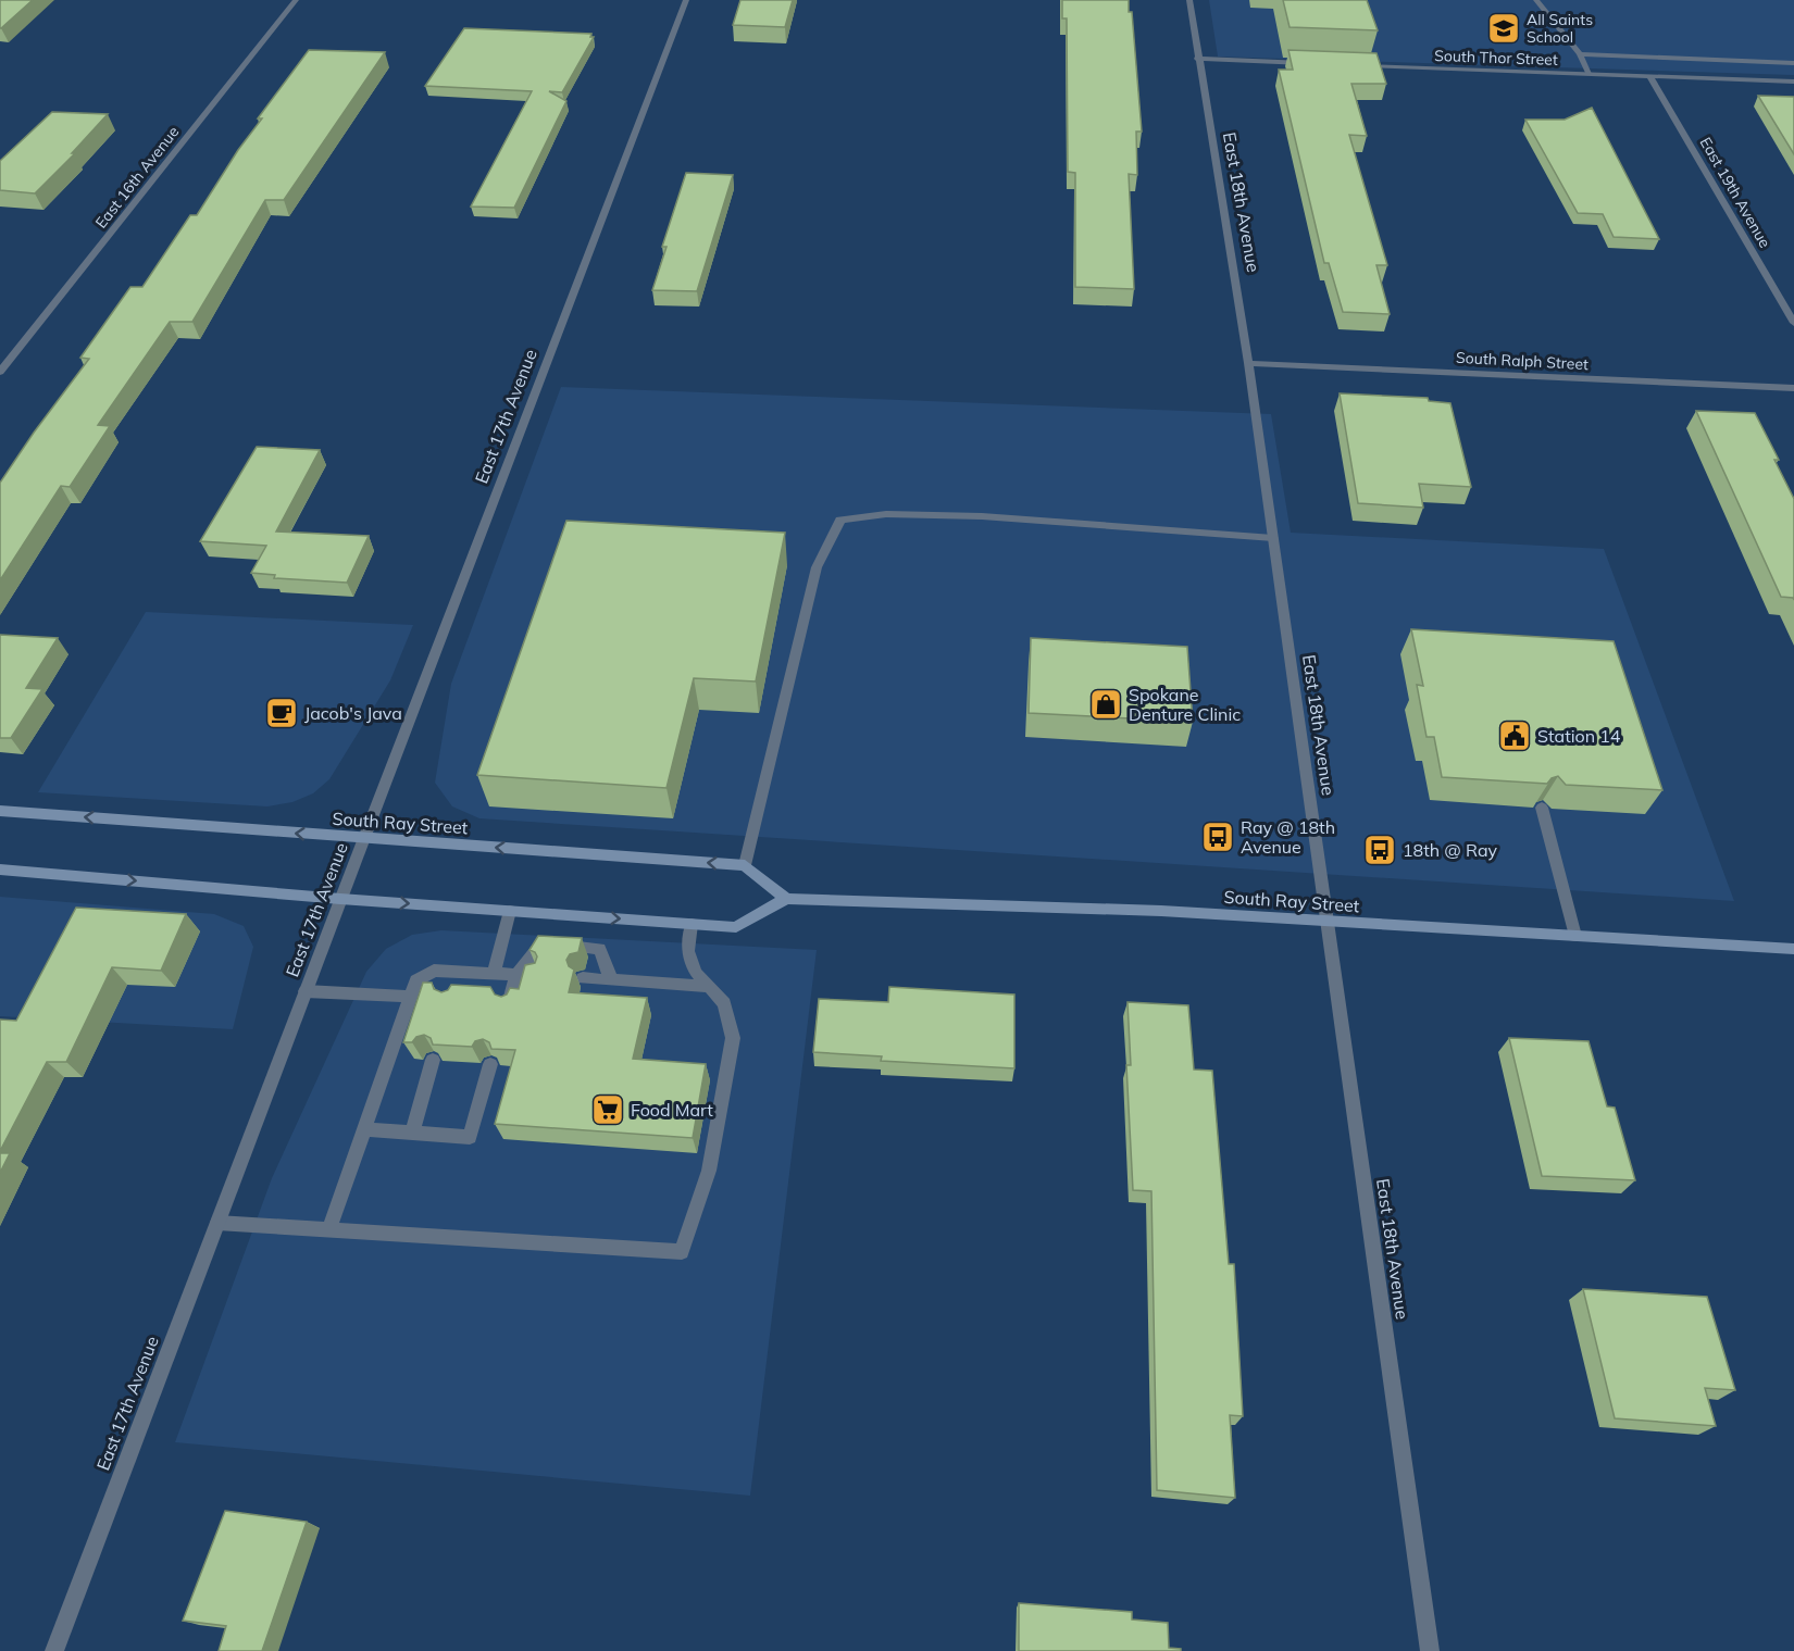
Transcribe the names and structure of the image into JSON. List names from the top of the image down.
{
  "streets": {
    "main road": ["South Ray Street"],
    "street": [
      "South Thor Street",
      "East 16th Avenue",
      "East 19th Avenue",
      "East 18th Avenue",
      "South Ralph Street",
      "East 17th Avenue"
    ]
  },
  "crossings": [
    ["South Thor Street", "East 19th Avenue"],
    ["East 18th Avenue", "South Ralph Street"],
    ["East 18th Avenue", "South Ray Street"],
    ["East 17th Avenue", "South Ray Street"]
  ],
  "places": {
    "school or university": ["All Saints School"],
    "shop": ["Spokane Denture Clinic"],
    "cafe": ["Jacob's Java"],
    "public building": ["Station 14"],
    "bus stop": ["Ray @ 18th Avenue", "18th @ Ray"],
    "supermarket": ["Food Mart"]
  }
}
